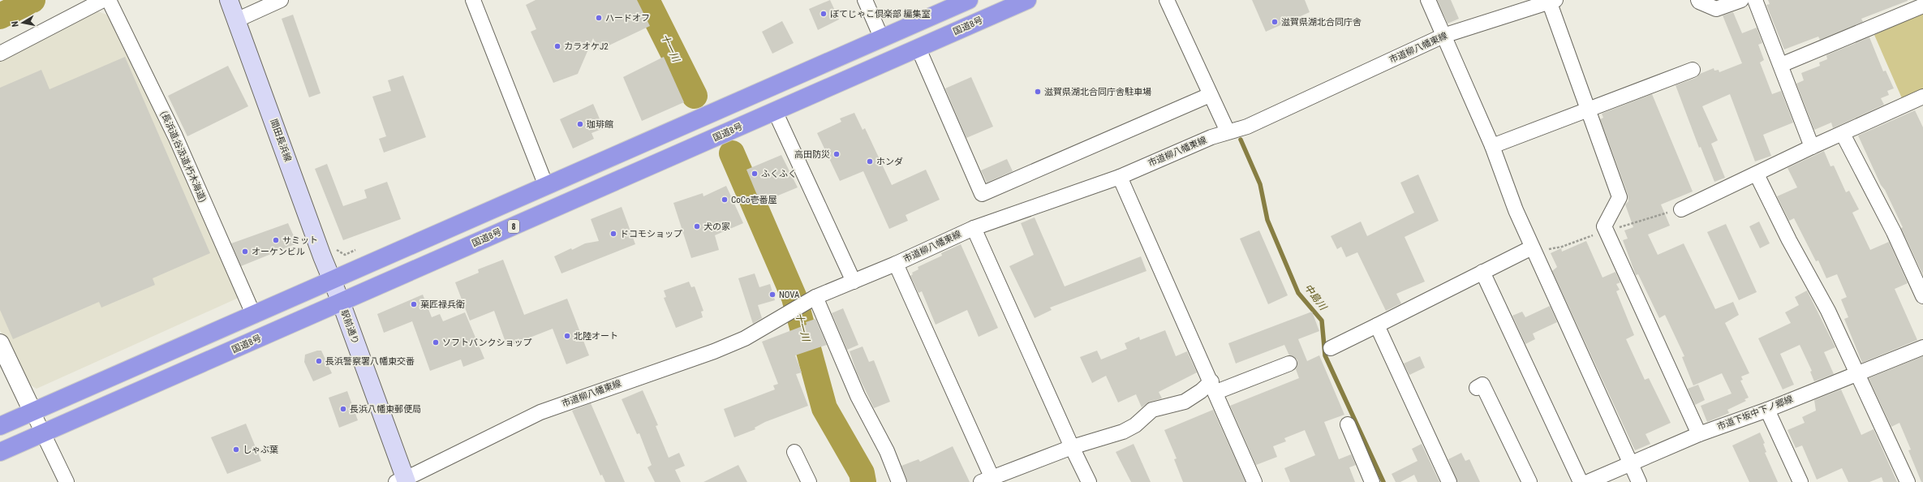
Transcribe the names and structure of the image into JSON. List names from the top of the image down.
{
  "streets": {
    "highway": ["国道8号", "8"],
    "main road": ["間田長浜線", "駅前通り"],
    "street": ["市道柳八幡東線", "(長浜道;谷汲道;朽木海道)", "市道下坂中下ノ郷線"]
  },
  "crossings": [
    ["国道8号", "駅前通り"],
    ["市道柳八幡東線", "駅前通り"],
    ["間田長浜線", "駅前通り"]
  ],
  "water": ["十一川", "中島川"],
  "places": [
    "ぼてじゃこ倶楽部 編集室",
    "ハードオフ",
    "滋賀県湖北合同庁舎",
    "カラオケJ2",
    "滋賀県湖北合同庁舎駐車場",
    "珈琲館",
    "高田防災",
    "ホンダ",
    "ふくふく",
    "CoCo壱番屋",
    "犬の家",
    "ドコモショップ",
    "サミット",
    "オーケンビル",
    "NOVA",
    "菓匠禄兵衛",
    "北陸オート",
    "ソフトバンクショップ",
    "長浜警察署八幡東交番",
    "長浜八幡東郵便局",
    "しゃぶ葉"
  ],
  "north": "left"
}
